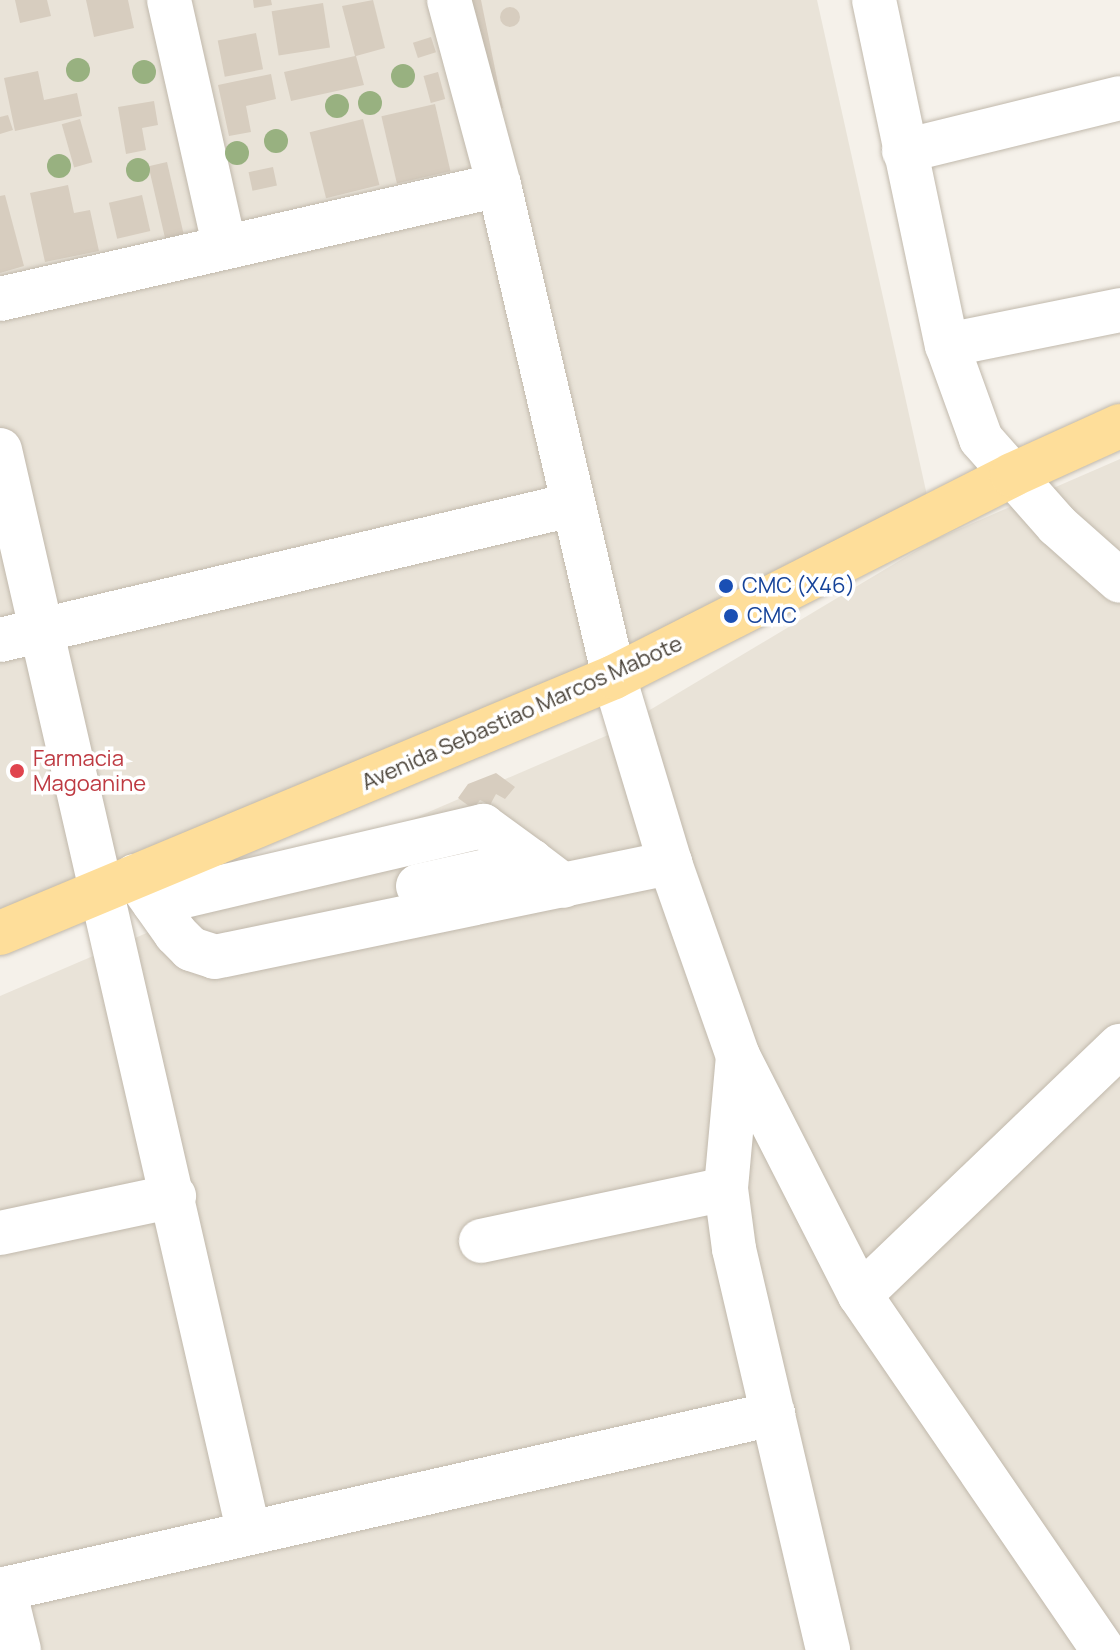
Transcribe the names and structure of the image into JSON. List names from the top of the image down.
{
  "streets": {
    "main road": ["Avenida Sebastiao Marcos Mabote"]
  },
  "places": ["CMC (X46)", "CMC", "Farmacia Magoanine"]
}
